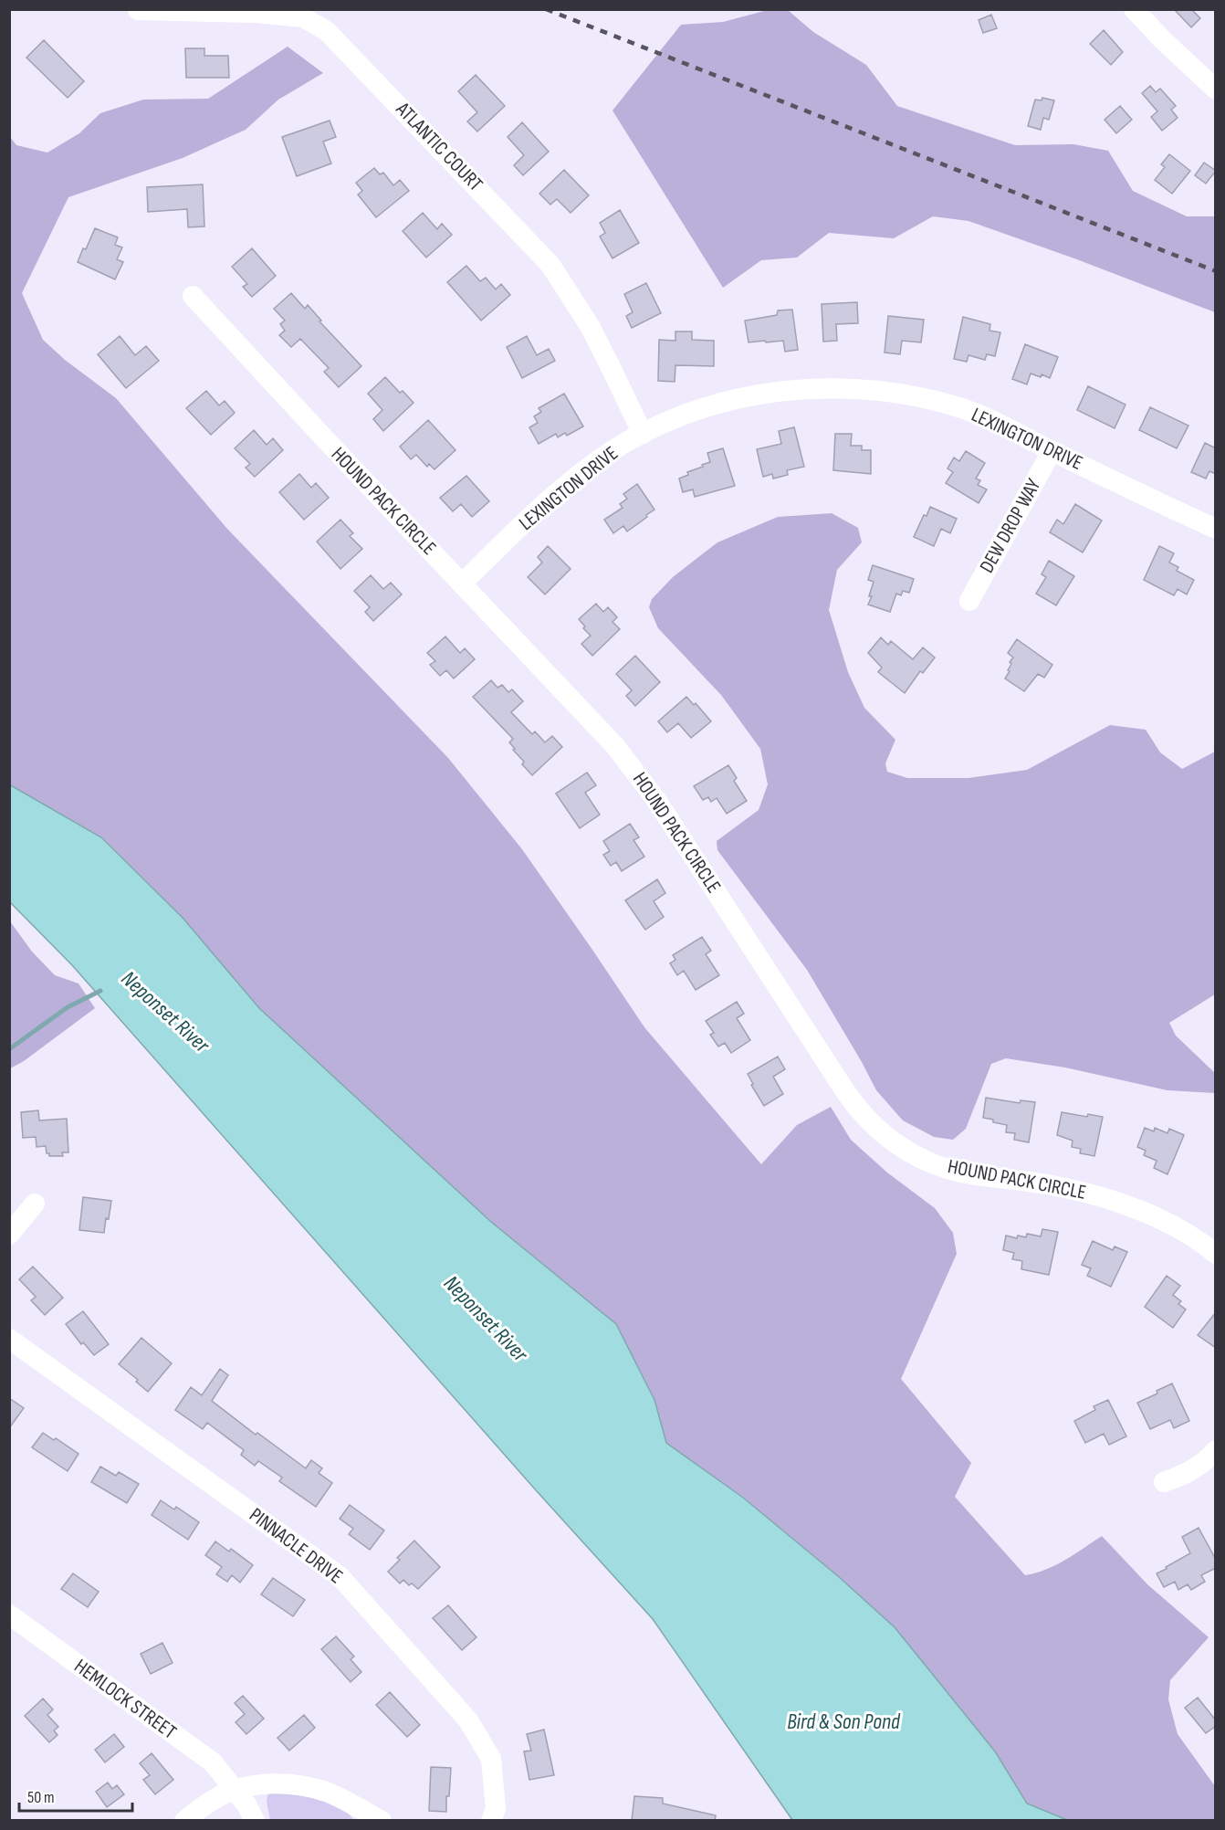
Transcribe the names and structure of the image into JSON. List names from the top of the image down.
{
  "streets": {
    "street": [
      "ATLANTIC COURT",
      "LEXINGTON DRIVE",
      "HOUND PACK CIRCLE",
      "DEW DROP WAY",
      "PINNACLE DRIVE",
      "HEMLOCK STREET"
    ]
  },
  "crossings": [
    ["ATLANTIC COURT", "LEXINGTON DRIVE"],
    ["LEXINGTON DRIVE", "HOUND PACK CIRCLE"],
    ["LEXINGTON DRIVE", "DEW DROP WAY"]
  ],
  "water": ["Neponset River", "Bird & Son Pond"],
  "scale_bar": "50 m"
}
